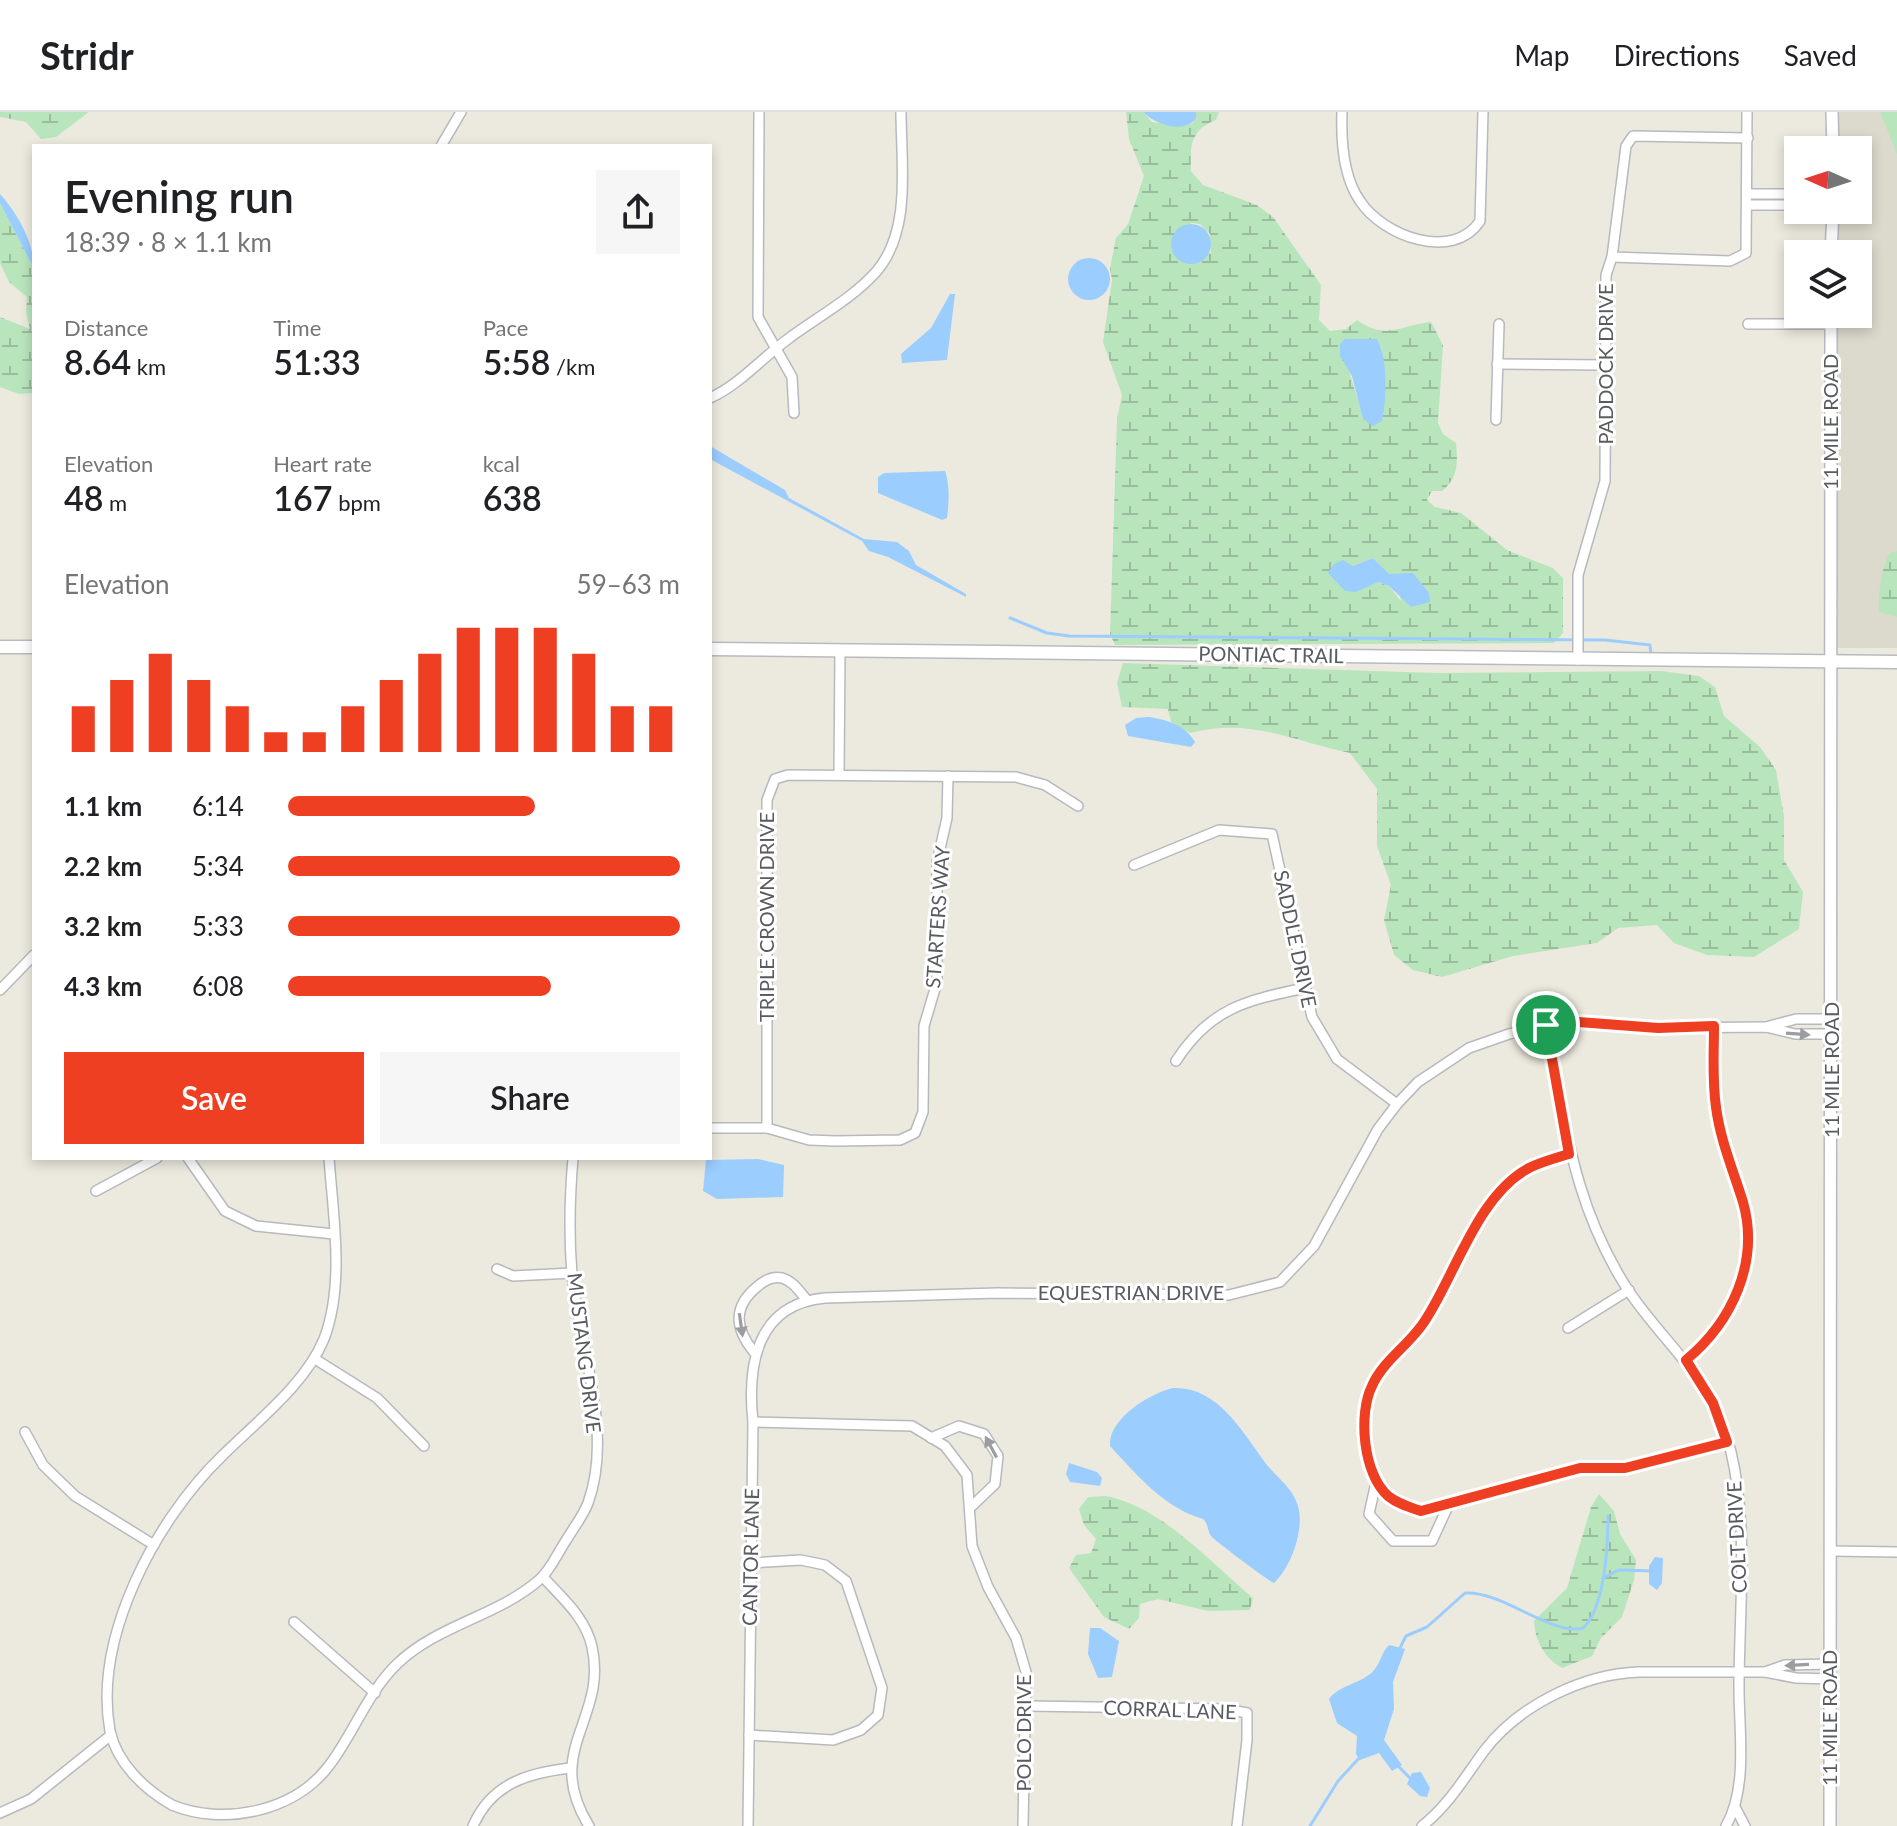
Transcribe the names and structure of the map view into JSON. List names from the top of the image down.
{
  "streets": {
    "main road": ["PONTIAC TRAIL"],
    "street": [
      "PADDOCK DRIVE",
      "11 MILE ROAD",
      "TRIPLE CROWN DRIVE",
      "STARTERS WAY",
      "SADDLE DRIVE",
      "EQUESTRIAN DRIVE",
      "MUSTANG DRIVE",
      "COLT DRIVE",
      "CANTOR LANE",
      "CORRAL LANE",
      "POLO DRIVE"
    ]
  },
  "crossings": [
    ["PADDOCK DRIVE", "PONTIAC TRAIL"],
    ["11 MILE ROAD", "PONTIAC TRAIL"],
    ["11 MILE ROAD", "EQUESTRIAN DRIVE"],
    ["TRIPLE CROWN DRIVE", "STARTERS WAY"],
    ["SADDLE DRIVE", "EQUESTRIAN DRIVE"],
    ["EQUESTRIAN DRIVE", "COLT DRIVE"],
    ["EQUESTRIAN DRIVE", "CANTOR LANE"],
    ["CANTOR LANE", "POLO DRIVE"],
    ["CORRAL LANE", "POLO DRIVE"]
  ],
  "north": "left",
  "page": {
    "header": "Stridr",
    "nav": ["Map", "Directions", "Saved"],
    "heading": ["Evening run", "18:39 · 8 × 1.1 km"],
    "stats": [
      ["Distance", "8.64 km"],
      ["Time", "51:33"],
      ["Pace", "5:58 /km"],
      ["Elevation", "48 m"],
      ["Heart rate", "167 bpm"],
      ["kcal", "638"]
    ],
    "chart": ["Elevation", "59–63 m"],
    "list": [
      {
        "name": "1.1 km",
        "note": "6:14"
      },
      {
        "name": "2.2 km",
        "note": "5:34"
      },
      {
        "name": "3.2 km",
        "note": "5:33"
      },
      {
        "name": "4.3 km",
        "note": "6:08"
      }
    ],
    "buttons": ["Save", "Share"]
  }
}
